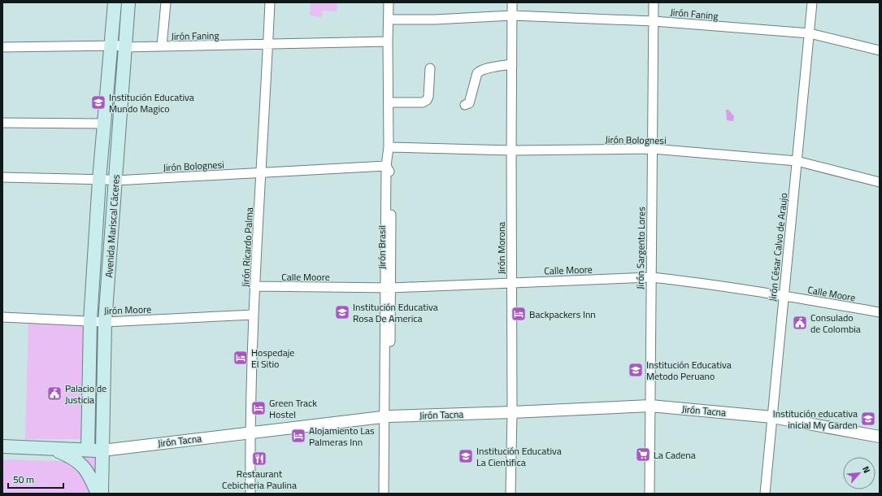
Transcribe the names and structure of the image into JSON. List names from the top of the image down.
{
  "streets": {
    "main road": ["Avenida Mariscal Cáceres", "Jirón Tacna"],
    "street": [
      "Jirón Faning",
      "Jirón Bolognesi",
      "Jirón Ricardo Palma",
      "Jirón César Calvo de Araujo",
      "Jirón Morona",
      "Jirón Sargento Lores",
      "Calle Moore",
      "Jirón Moore"
    ]
  },
  "crossings": [
    ["Jirón Faning", "Avenida Mariscal Cáceres"],
    ["Jirón Faning", "Jirón Ricardo Palma"],
    ["Jirón Faning", "Jirón César Calvo de Araujo"],
    ["Jirón Faning", "Jirón Morona"],
    ["Jirón Faning", "Jirón Sargento Lores"],
    ["Jirón Bolognesi", "Avenida Mariscal Cáceres"],
    ["Jirón Bolognesi", "Jirón Ricardo Palma"],
    ["Jirón Bolognesi", "Jirón César Calvo de Araujo"],
    ["Jirón Bolognesi", "Jirón Morona"],
    ["Jirón Bolognesi", "Jirón Sargento Lores"],
    ["Avenida Mariscal Cáceres", "Jirón Moore"],
    ["Avenida Mariscal Cáceres", "Jirón Tacna"],
    ["Jirón Ricardo Palma", "Calle Moore"],
    ["Jirón Ricardo Palma", "Jirón Moore"],
    ["Jirón Ricardo Palma", "Jirón Tacna"],
    ["Jirón César Calvo de Araujo", "Calle Moore"],
    ["Jirón César Calvo de Araujo", "Jirón Tacna"],
    ["Jirón Morona", "Calle Moore"],
    ["Jirón Morona", "Jirón Tacna"],
    ["Jirón Sargento Lores", "Calle Moore"],
    ["Jirón Sargento Lores", "Jirón Tacna"]
  ],
  "places": {
    "school or university": [
      "Institución Educativa Mundo Magico",
      "Institución Educativa Rosa De America",
      "Institución Educativa Metodo Peruano",
      "Institución educativa inicial My Garden",
      "Institución Educativa La Cientifica"
    ],
    "hotel": [
      "Backpackers Inn",
      "Hospedaje El Sitio",
      "Green Track Hostel",
      "Alojamiento Las Palmeras Inn"
    ],
    "public building": ["Consulado de Colombia", "Palacio de Justicia"],
    "supermarket": ["La Cadena"],
    "restaurant": ["Restaurant Cebicheria Paulina"]
  },
  "scale_bar": "50 m",
  "north": "top right"
}
